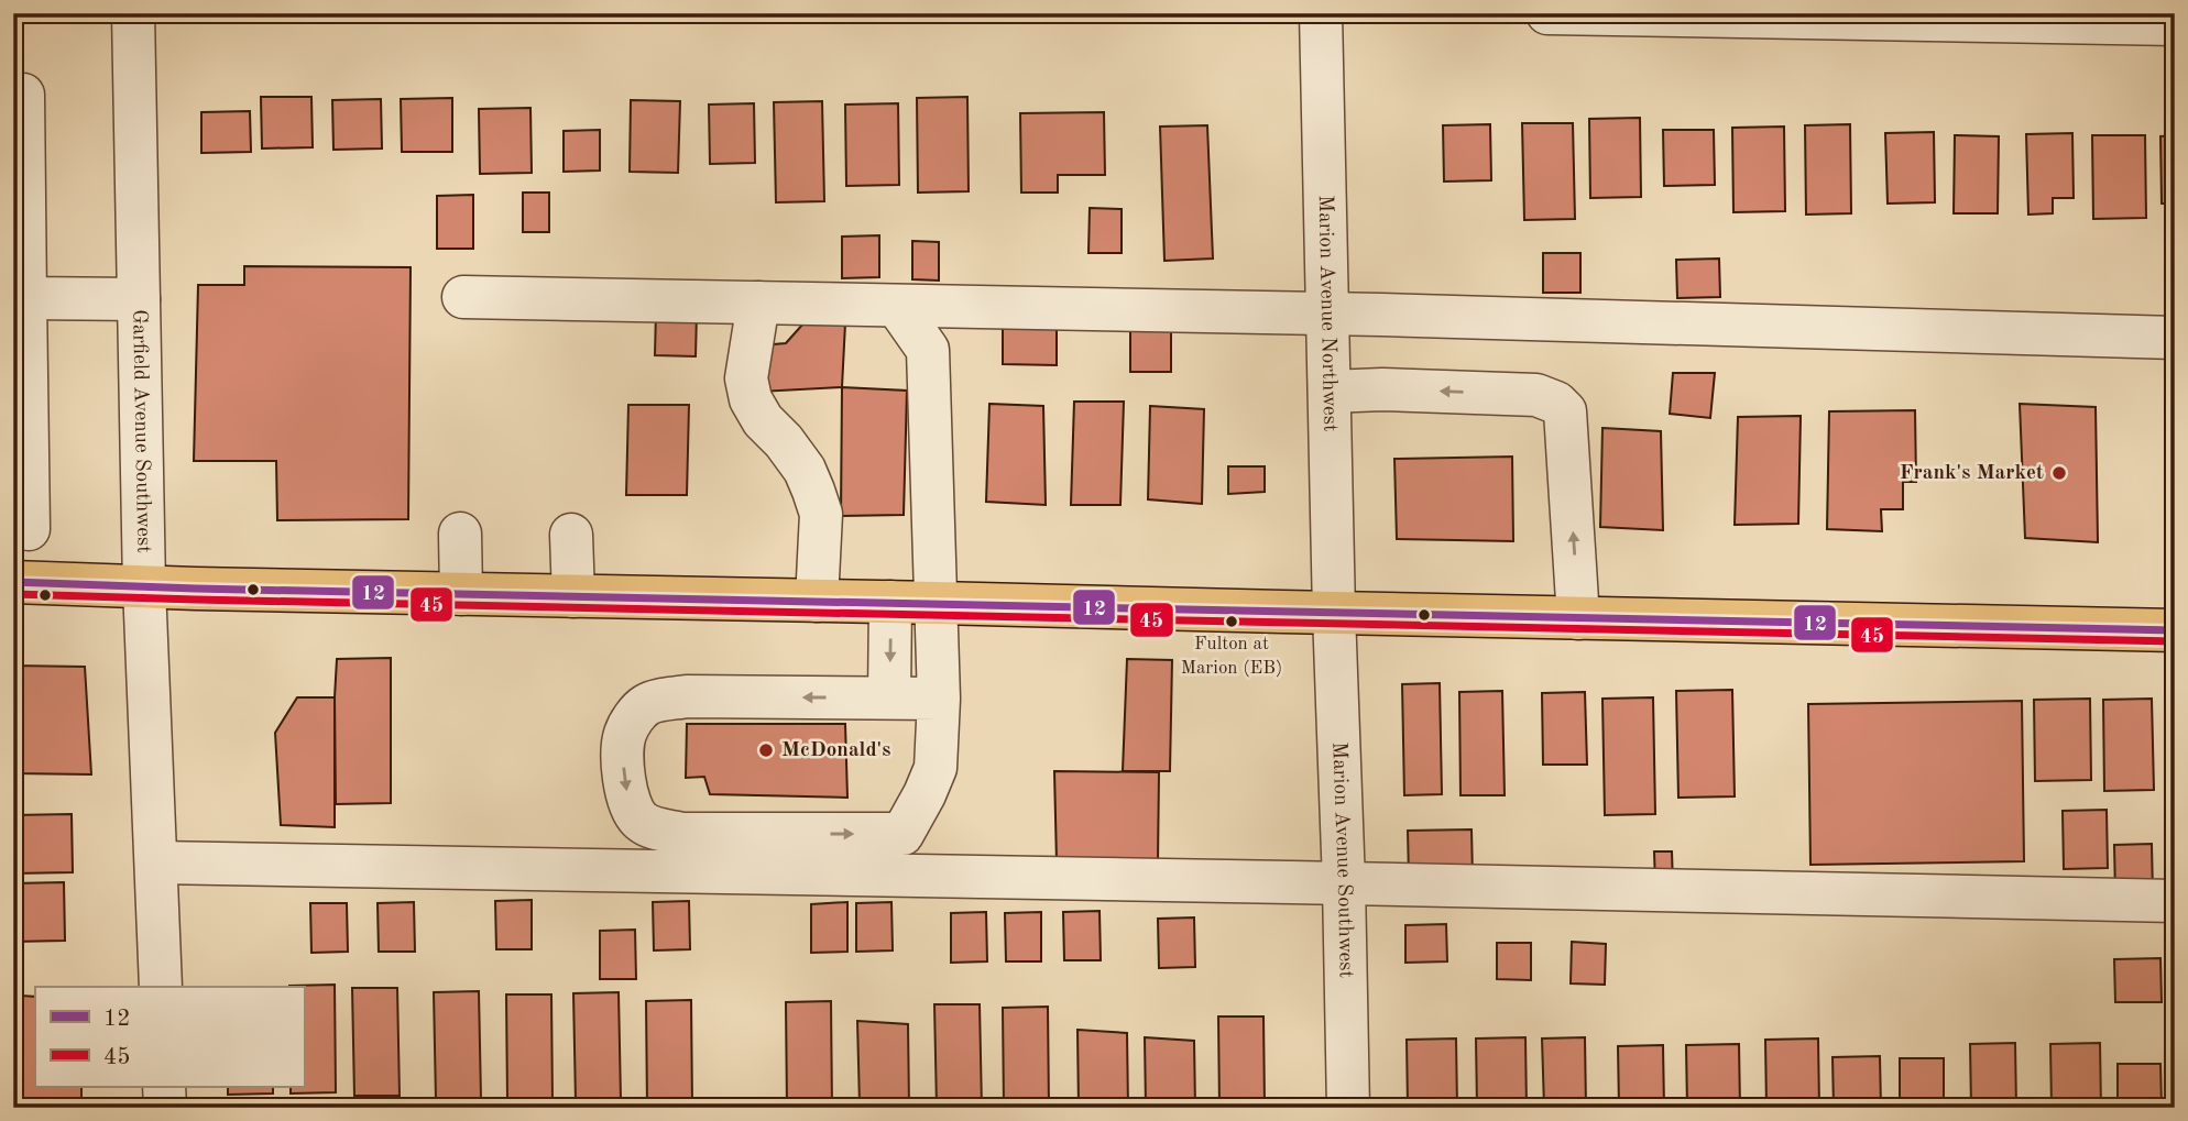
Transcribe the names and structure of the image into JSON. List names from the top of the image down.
{
  "streets": {
    "street": ["Marion Avenue Northwest", "Garfield Avenue Southwest", "Marion Avenue Southwest"]
  },
  "crossings": [
    ["Marion Avenue Northwest", "Marion Avenue Southwest"]
  ],
  "places": ["Frank's Market", "Fulton at Marion (EB)", "McDonald's"],
  "lines": ["transit line 12", "transit line 45"],
  "legend": ["12", "45"]
}
